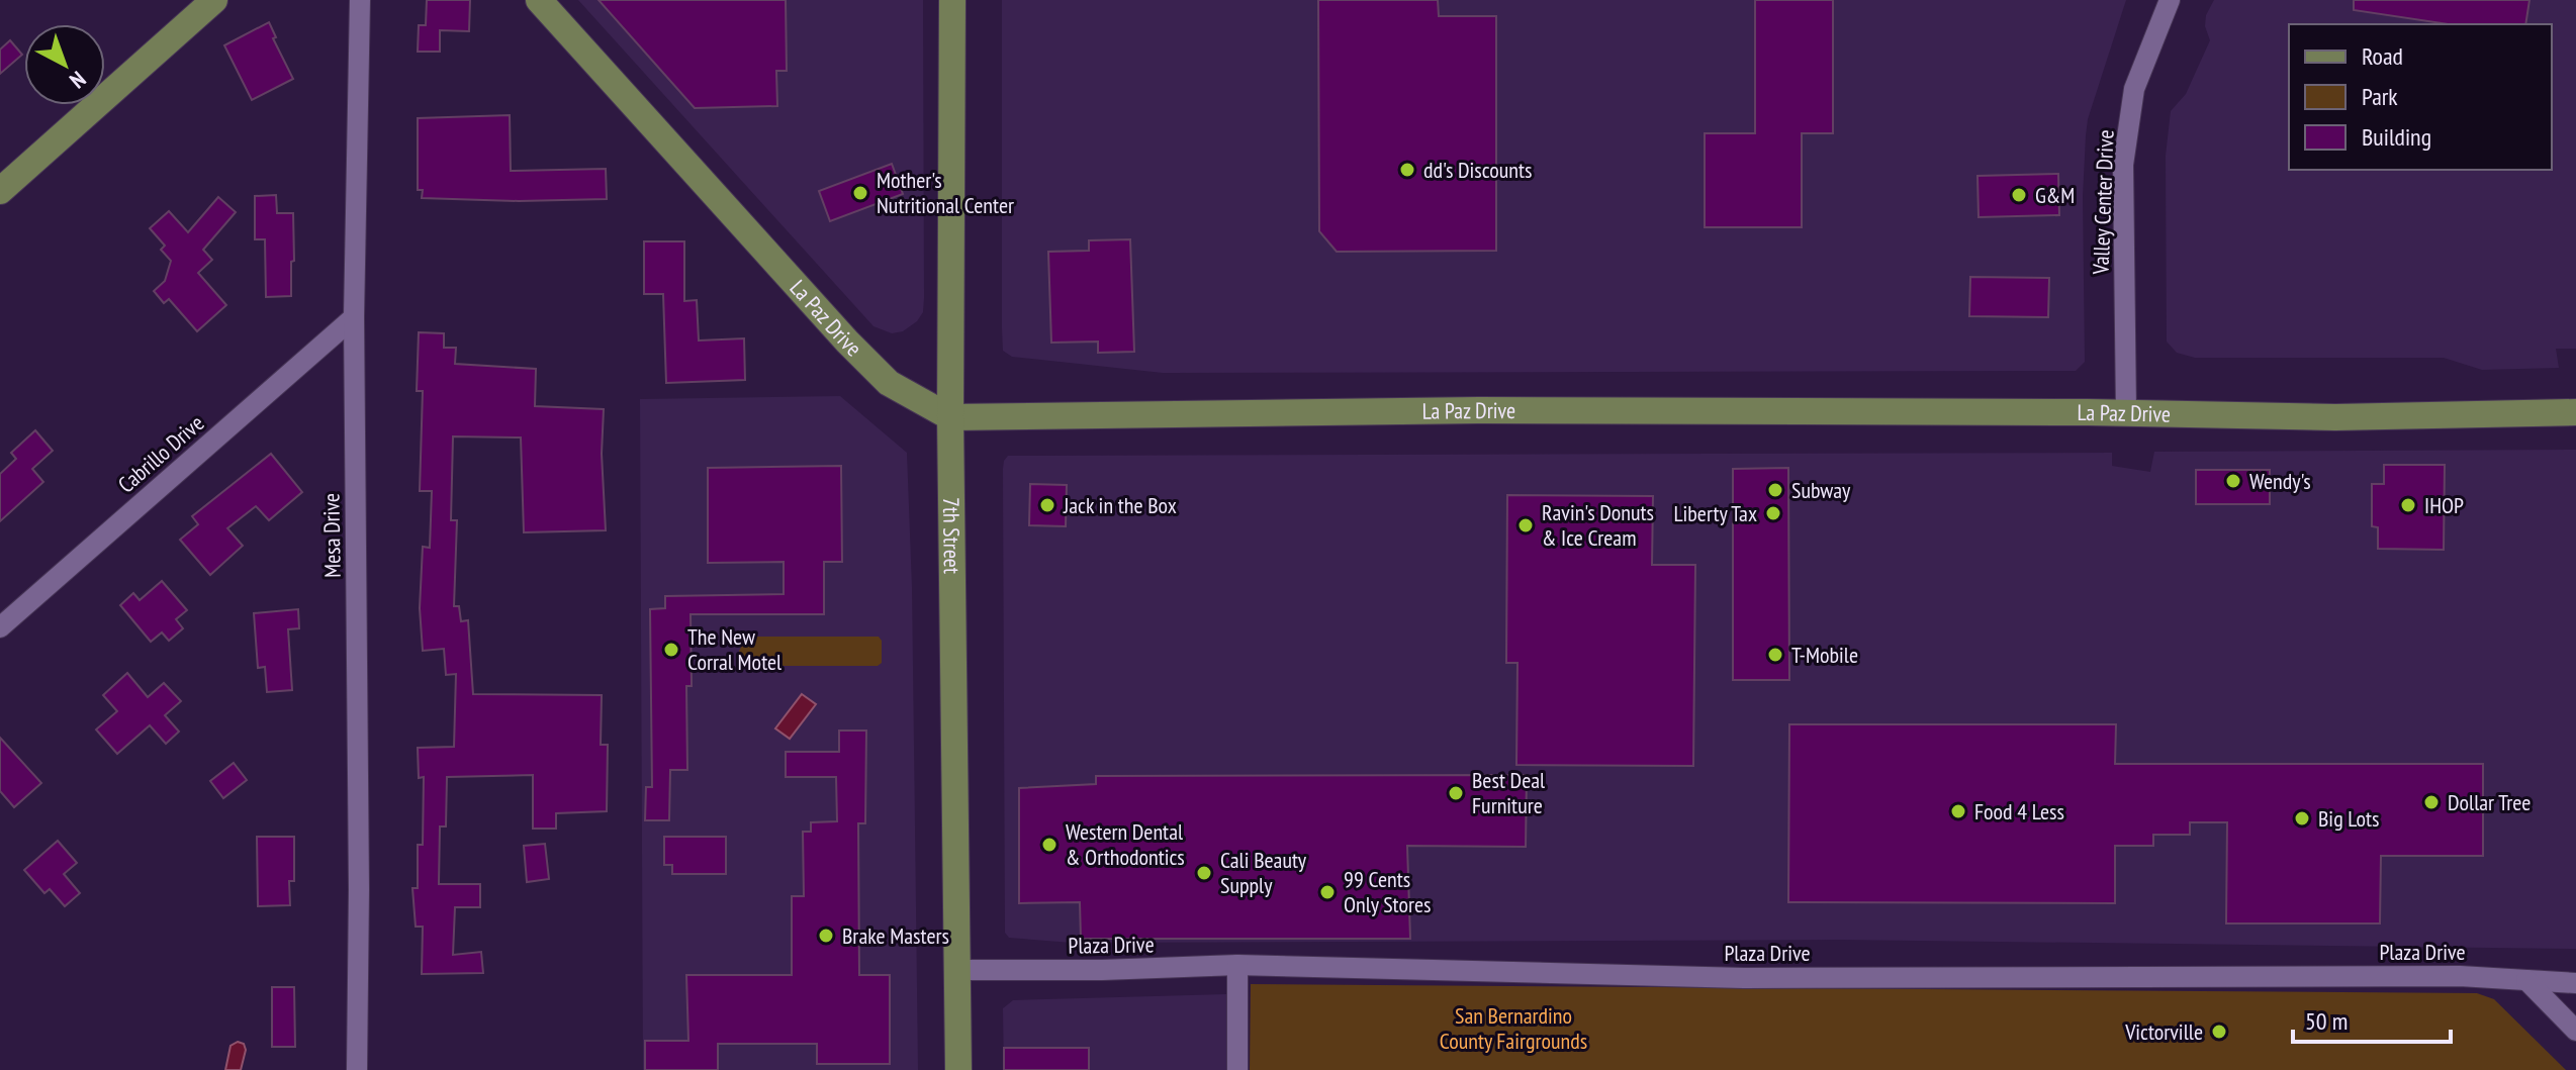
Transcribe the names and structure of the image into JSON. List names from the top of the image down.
{
  "streets": {
    "main road": ["La Paz Drive", "7th Street"],
    "street": [
      "Valley Center Drive",
      "Cabrillo Drive",
      "Mesa Drive",
      "Plaza Drive"
    ]
  },
  "crossings": [
    ["Valley Center Drive", "La Paz Drive"],
    ["La Paz Drive", "7th Street"],
    ["Cabrillo Drive", "Mesa Drive"],
    ["7th Street", "Plaza Drive"]
  ],
  "parks": ["San Bernardino County Fairgrounds"],
  "places": [
    "dd's Discounts",
    "Mother's Nutritional Center",
    "G&M",
    "Wendy's",
    "Subway",
    "Jack in the Box",
    "IHOP",
    "Liberty Tax",
    "Ravin's Donuts & Ice Cream",
    "The New Corral Motel",
    "T-Mobile",
    "Best Deal Furniture",
    "Dollar Tree",
    "Food 4 Less",
    "Big Lots",
    "Western Dental & Orthodontics",
    "Cali Beauty Supply",
    "99 Cents Only Stores",
    "Brake Masters",
    "Victorville"
  ],
  "legend": ["Road", "Park", "Building"],
  "scale_bar": "50 m",
  "north": "bottom right"
}
